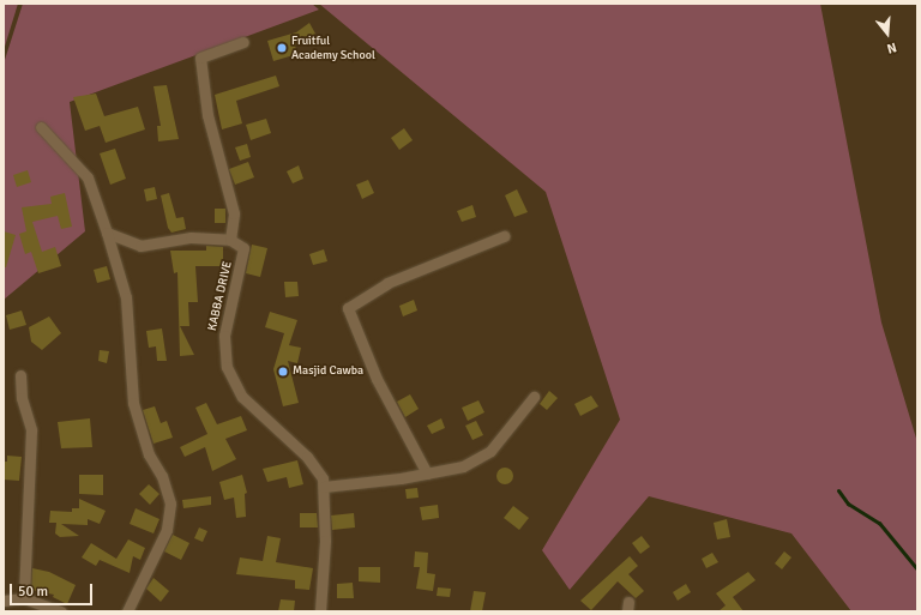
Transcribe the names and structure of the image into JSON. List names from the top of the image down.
{
  "streets": {
    "street": ["KABBA DRIVE"]
  },
  "places": ["Fruitful Academy School", "Masjid Cawba"],
  "scale_bar": "50 m",
  "north": "bottom"
}
